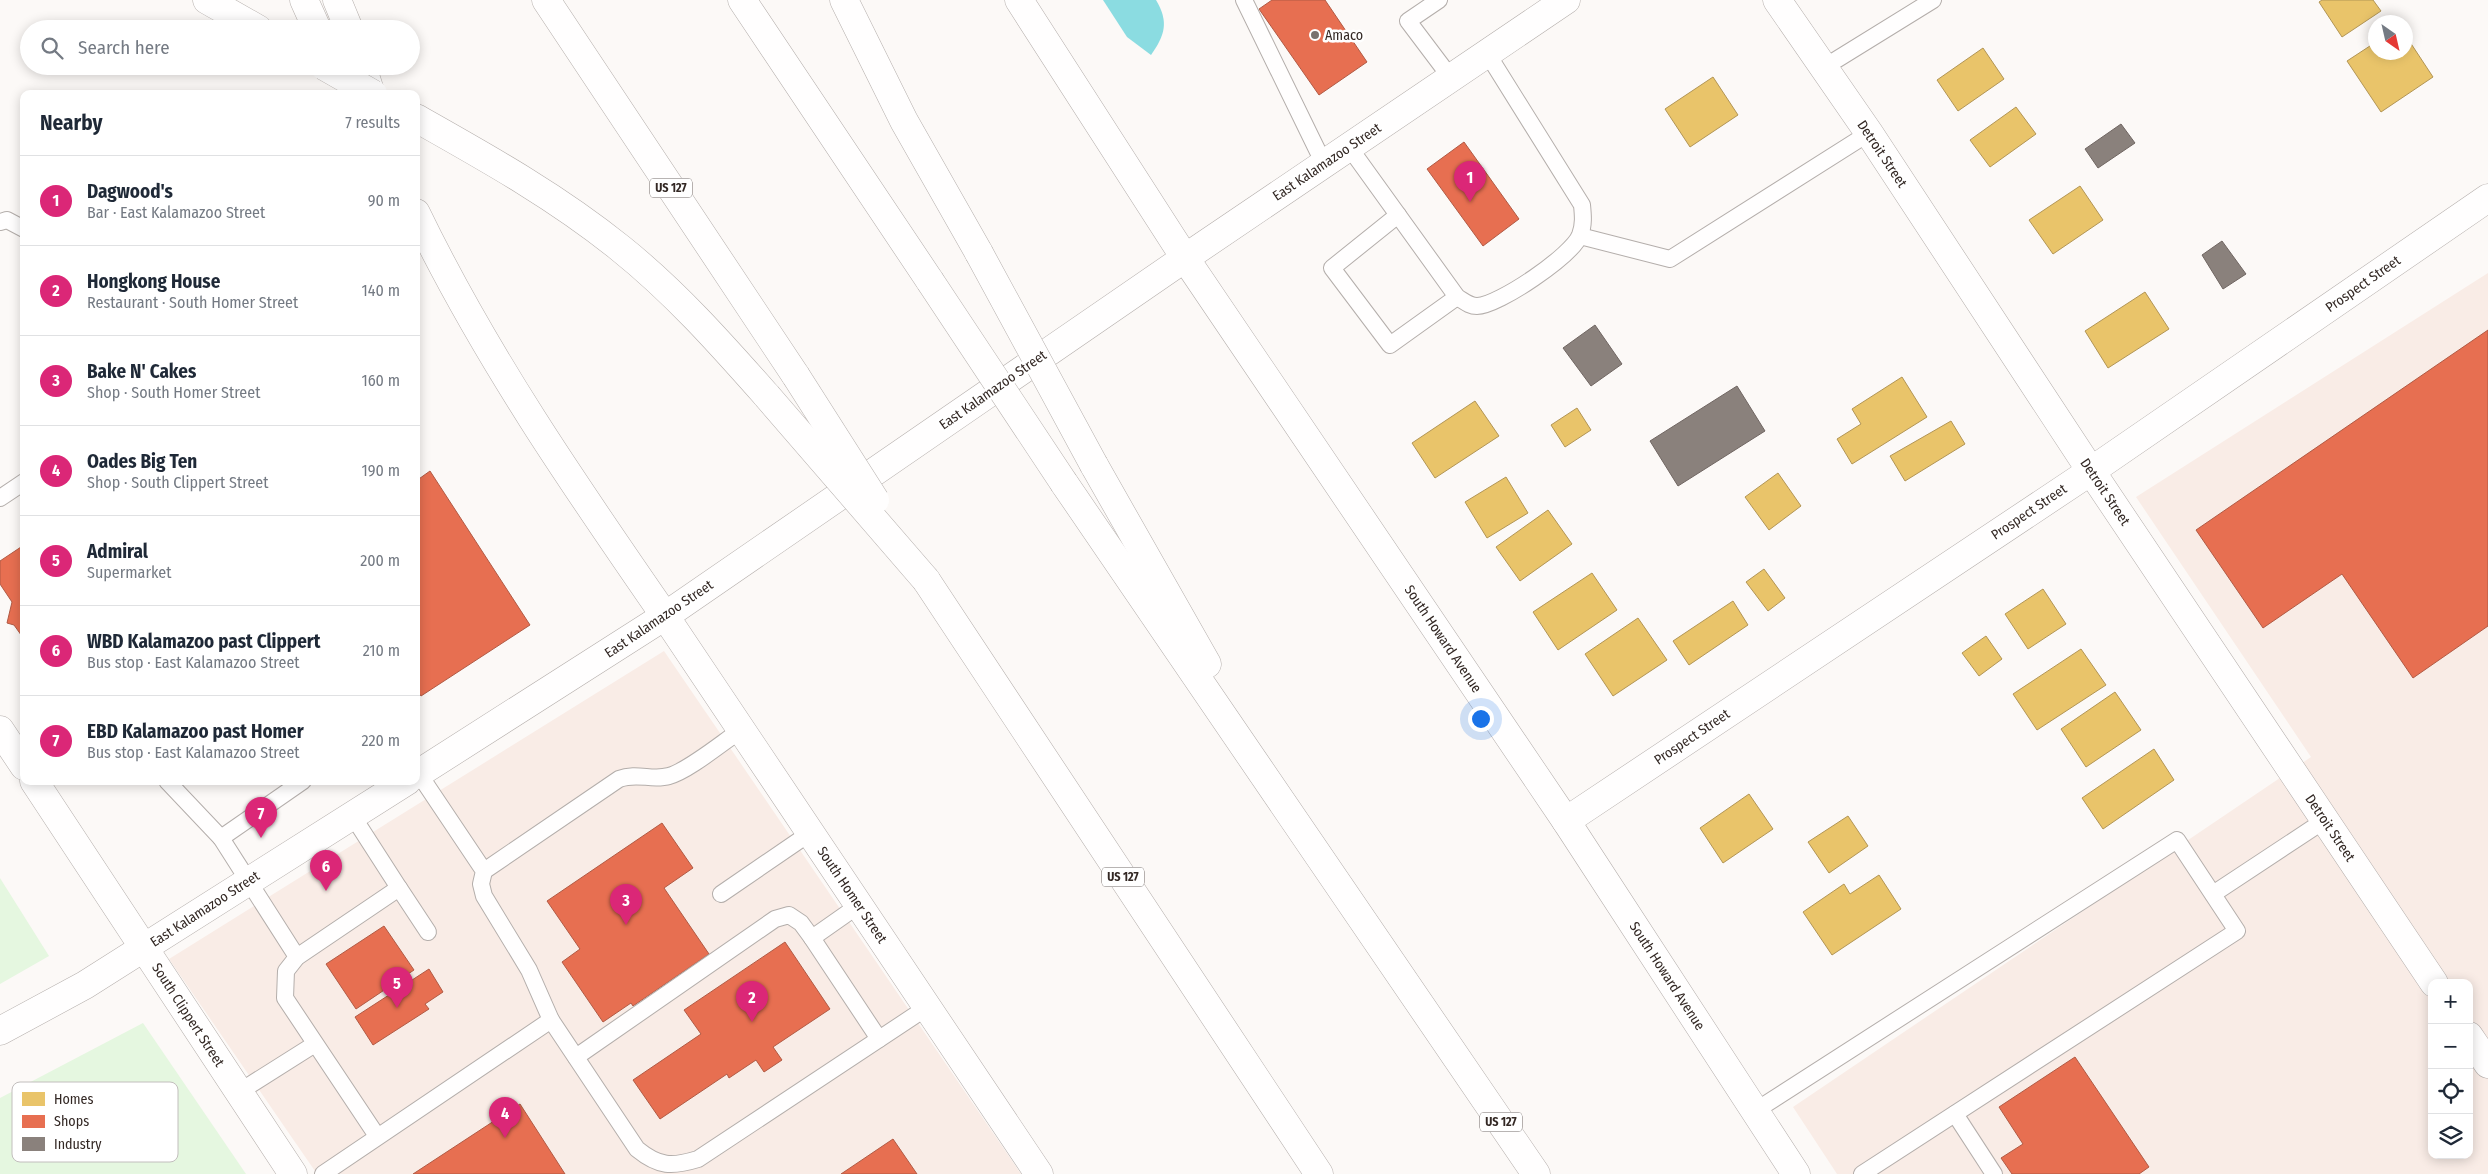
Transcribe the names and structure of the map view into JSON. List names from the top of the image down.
{
  "streets": {
    "main road": [
      "Detroit Street",
      "East Kalamazoo Street",
      "US 127",
      "Prospect Street",
      "South Howard Avenue",
      "South Homer Street",
      "South Clippert Street"
    ]
  },
  "crossings": [
    ["Detroit Street", "Prospect Street"],
    ["East Kalamazoo Street", "South Howard Avenue"],
    ["East Kalamazoo Street", "South Homer Street"],
    ["East Kalamazoo Street", "South Clippert Street"],
    ["Prospect Street", "South Howard Avenue"]
  ],
  "places": ["Amaco"],
  "legend": ["Homes", "Shops", "Industry"],
  "north": "bottom right",
  "page": {
    "search": "Search here",
    "heading": ["Nearby", "7 results"],
    "list": [
      {
        "mark": "1",
        "name": "Dagwood's",
        "note": "Bar · East Kalamazoo Street",
        "value": "90 m"
      },
      {
        "mark": "2",
        "name": "Hongkong House",
        "note": "Restaurant · South Homer Street",
        "value": "140 m"
      },
      {
        "mark": "3",
        "name": "Bake N' Cakes",
        "note": "Shop · South Homer Street",
        "value": "160 m"
      },
      {
        "mark": "4",
        "name": "Oades Big Ten",
        "note": "Shop · South Clippert Street",
        "value": "190 m"
      },
      {
        "mark": "5",
        "name": "Admiral",
        "note": "Supermarket",
        "value": "200 m"
      },
      {
        "mark": "6",
        "name": "WBD Kalamazoo past Clippert",
        "note": "Bus stop · East Kalamazoo Street",
        "value": "210 m"
      },
      {
        "mark": "7",
        "name": "EBD Kalamazoo past Homer",
        "note": "Bus stop · East Kalamazoo Street",
        "value": "220 m"
      }
    ],
    "pins": [
      "1",
      "7",
      "6",
      "3",
      "5",
      "2",
      "4"
    ],
    "map_buttons": ["+", "−"]
  }
}
